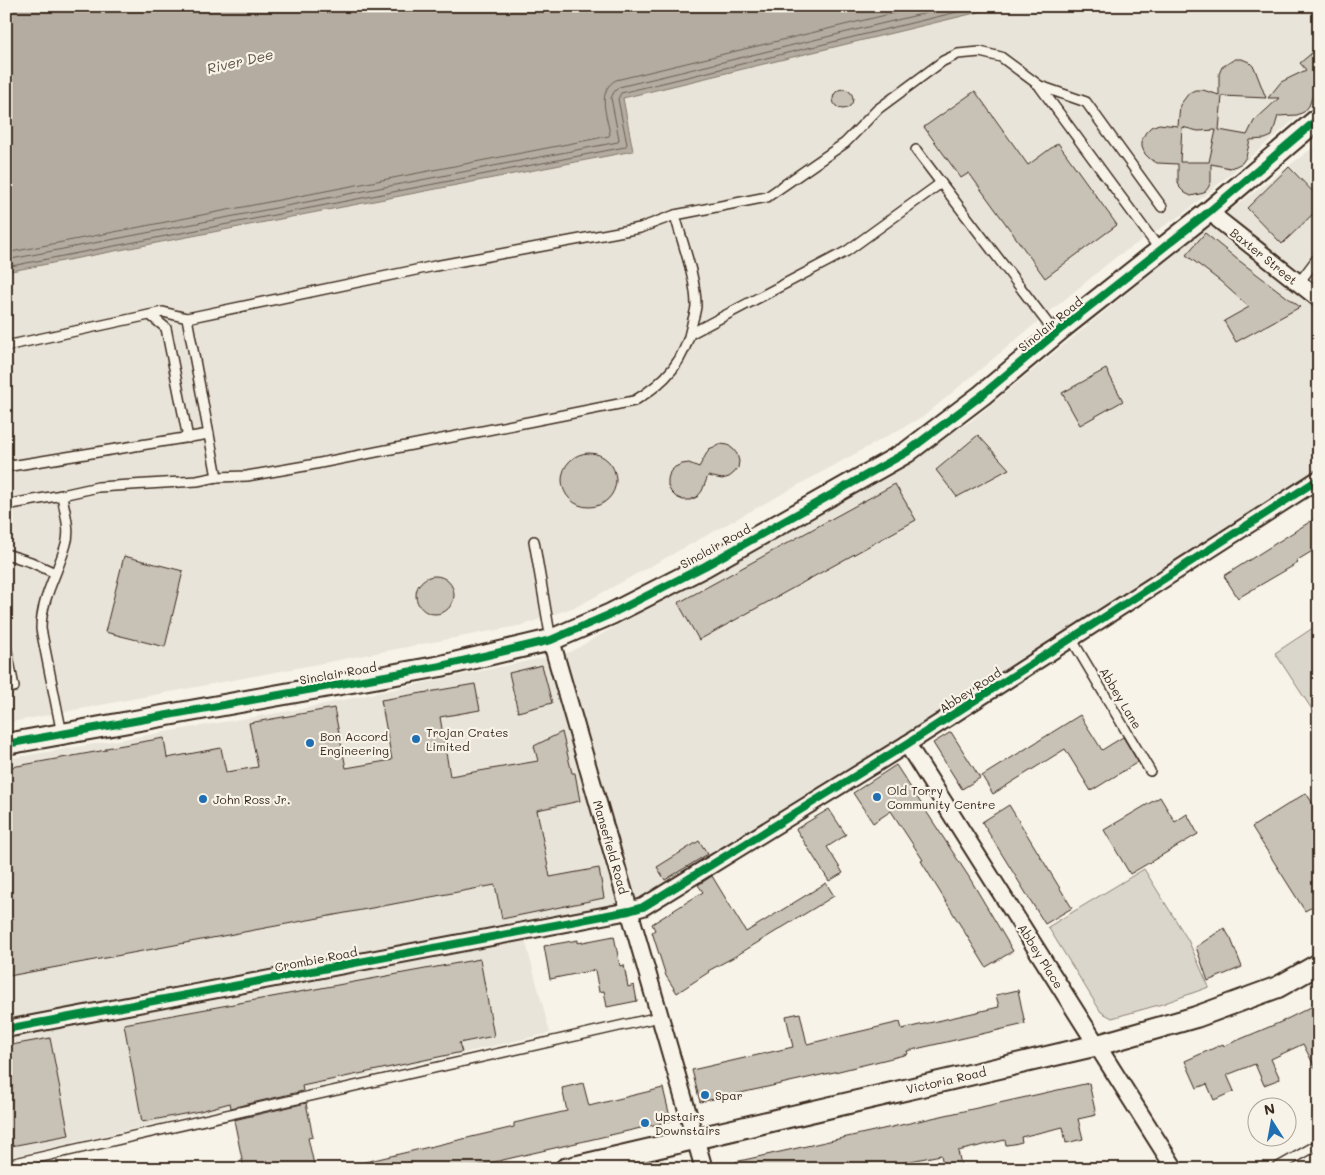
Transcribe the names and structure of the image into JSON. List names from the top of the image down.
{
  "streets": {
    "street": [
      "Baxter Street",
      "Sinclair Road",
      "Abbey Road",
      "Mansefield Road",
      "Abbey Place",
      "Crombie Road",
      "Victoria Road"
    ],
    "lane": ["Abbey Lane"]
  },
  "crossings": [
    ["Baxter Street", "Sinclair Road"],
    ["Sinclair Road", "Mansefield Road"],
    ["Abbey Road", "Abbey Lane"],
    ["Abbey Road", "Mansefield Road"],
    ["Abbey Road", "Abbey Place"],
    ["Abbey Road", "Crombie Road"],
    ["Mansefield Road", "Crombie Road"],
    ["Mansefield Road", "Victoria Road"],
    ["Abbey Place", "Victoria Road"]
  ],
  "water": ["River Dee"],
  "places": [
    "Trojan Crates Limited",
    "Bon Accord Engineering",
    "Old Torry Community Centre",
    "John Ross Jr.",
    "Spar",
    "Upstairs Downstairs"
  ],
  "north": "top"
}
